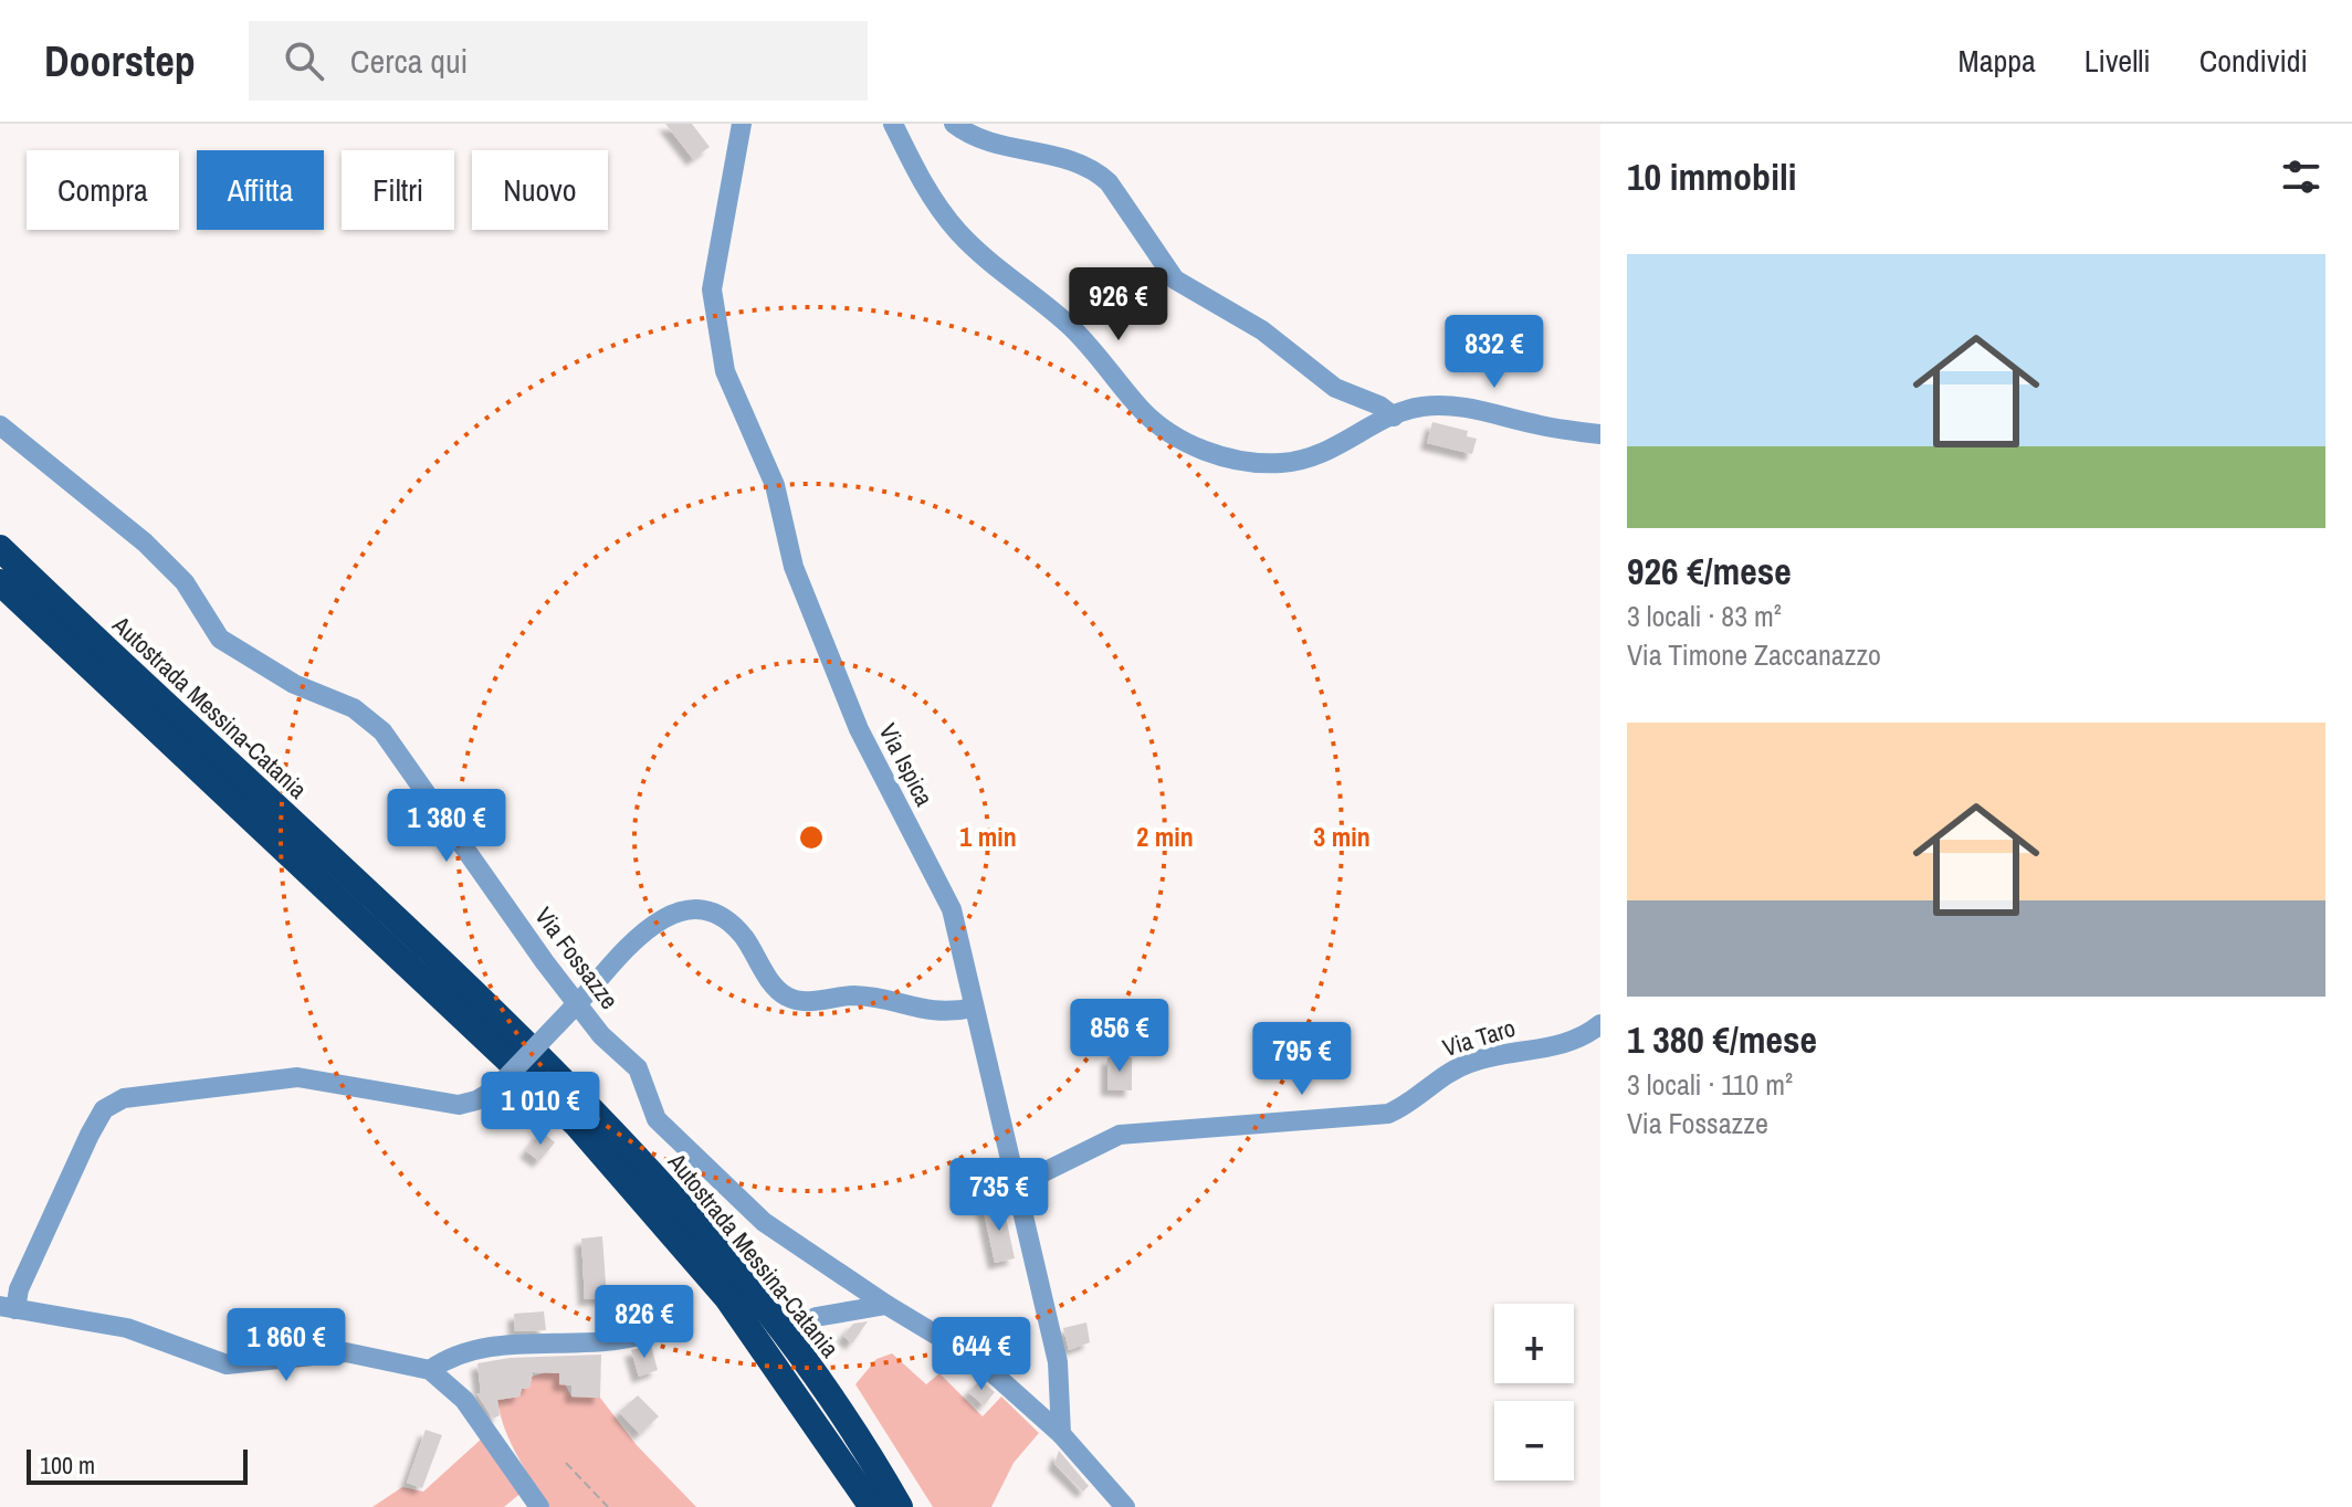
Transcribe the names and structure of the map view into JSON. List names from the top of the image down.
{
  "streets": {
    "highway": ["Autostrada Messina-Catania"],
    "street": ["Via Ispica", "Via Fossazze", "Via Taro"]
  },
  "crossings": [
    ["Via Ispica", "Via Taro"]
  ],
  "scale_bar": "100 m",
  "page": {
    "header": "Doorstep",
    "search": "Cerca qui",
    "nav": ["Mappa", "Livelli", "Condividi"],
    "heading": "10 immobili",
    "chip": [
      "Compra",
      "Affitta",
      "Filtri",
      "Nuovo"
    ],
    "list": [
      {
        "name": "926 €/mese",
        "note": "3 locali · 83 m² · Via Timone Zaccanazzo"
      },
      {
        "name": "1 380 €/mese",
        "note": "3 locali · 110 m² · Via Fossazze"
      }
    ],
    "price": [
      "926 €",
      "832 €",
      "1 380 €",
      "856 €",
      "795 €",
      "1 010 €",
      "735 €",
      "826 €",
      "1 860 €",
      "644 €"
    ],
    "map_buttons": ["+", "−"],
    "scale": "100 m"
  },
  "rings": ["1 min", "2 min", "3 min"]
}
